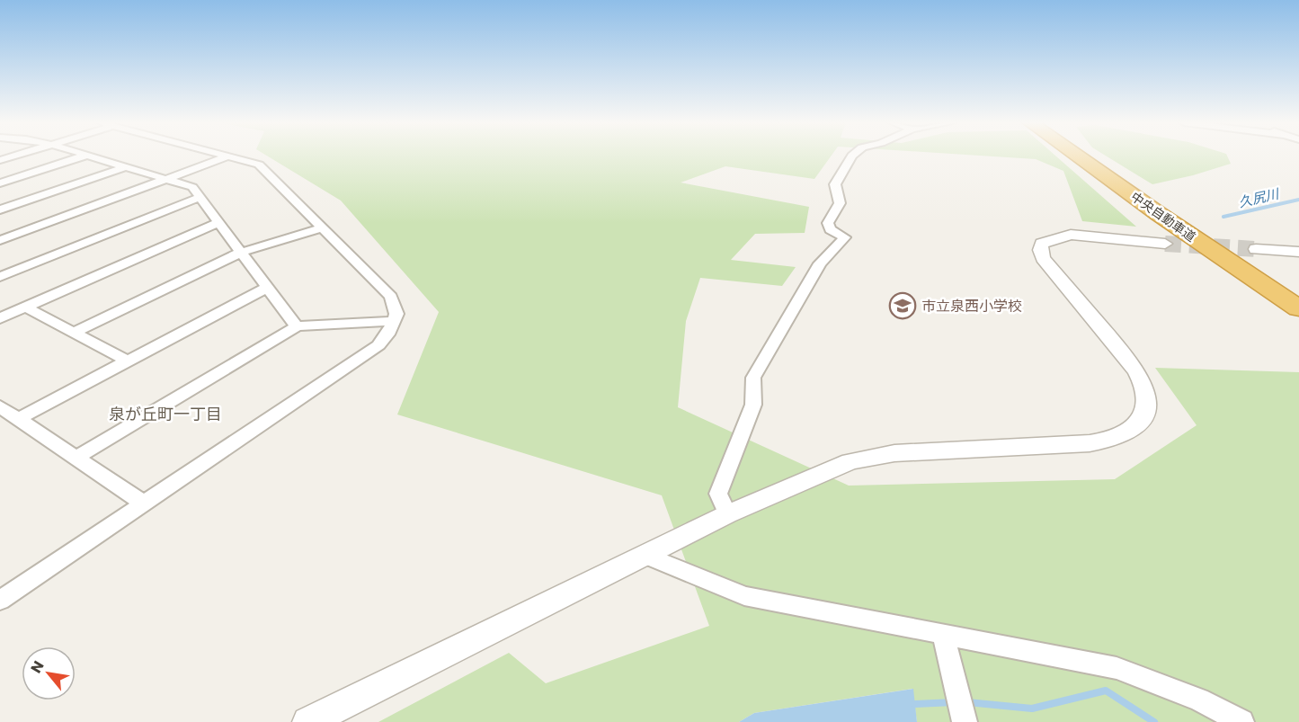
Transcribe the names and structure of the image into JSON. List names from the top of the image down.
{
  "streets": {
    "highway": ["中央自動車道"]
  },
  "districts": ["泉が丘町一丁目"],
  "water": ["久尻川"],
  "places": {
    "school or university": ["市立泉西小学校"]
  },
  "north": "top left"
}
